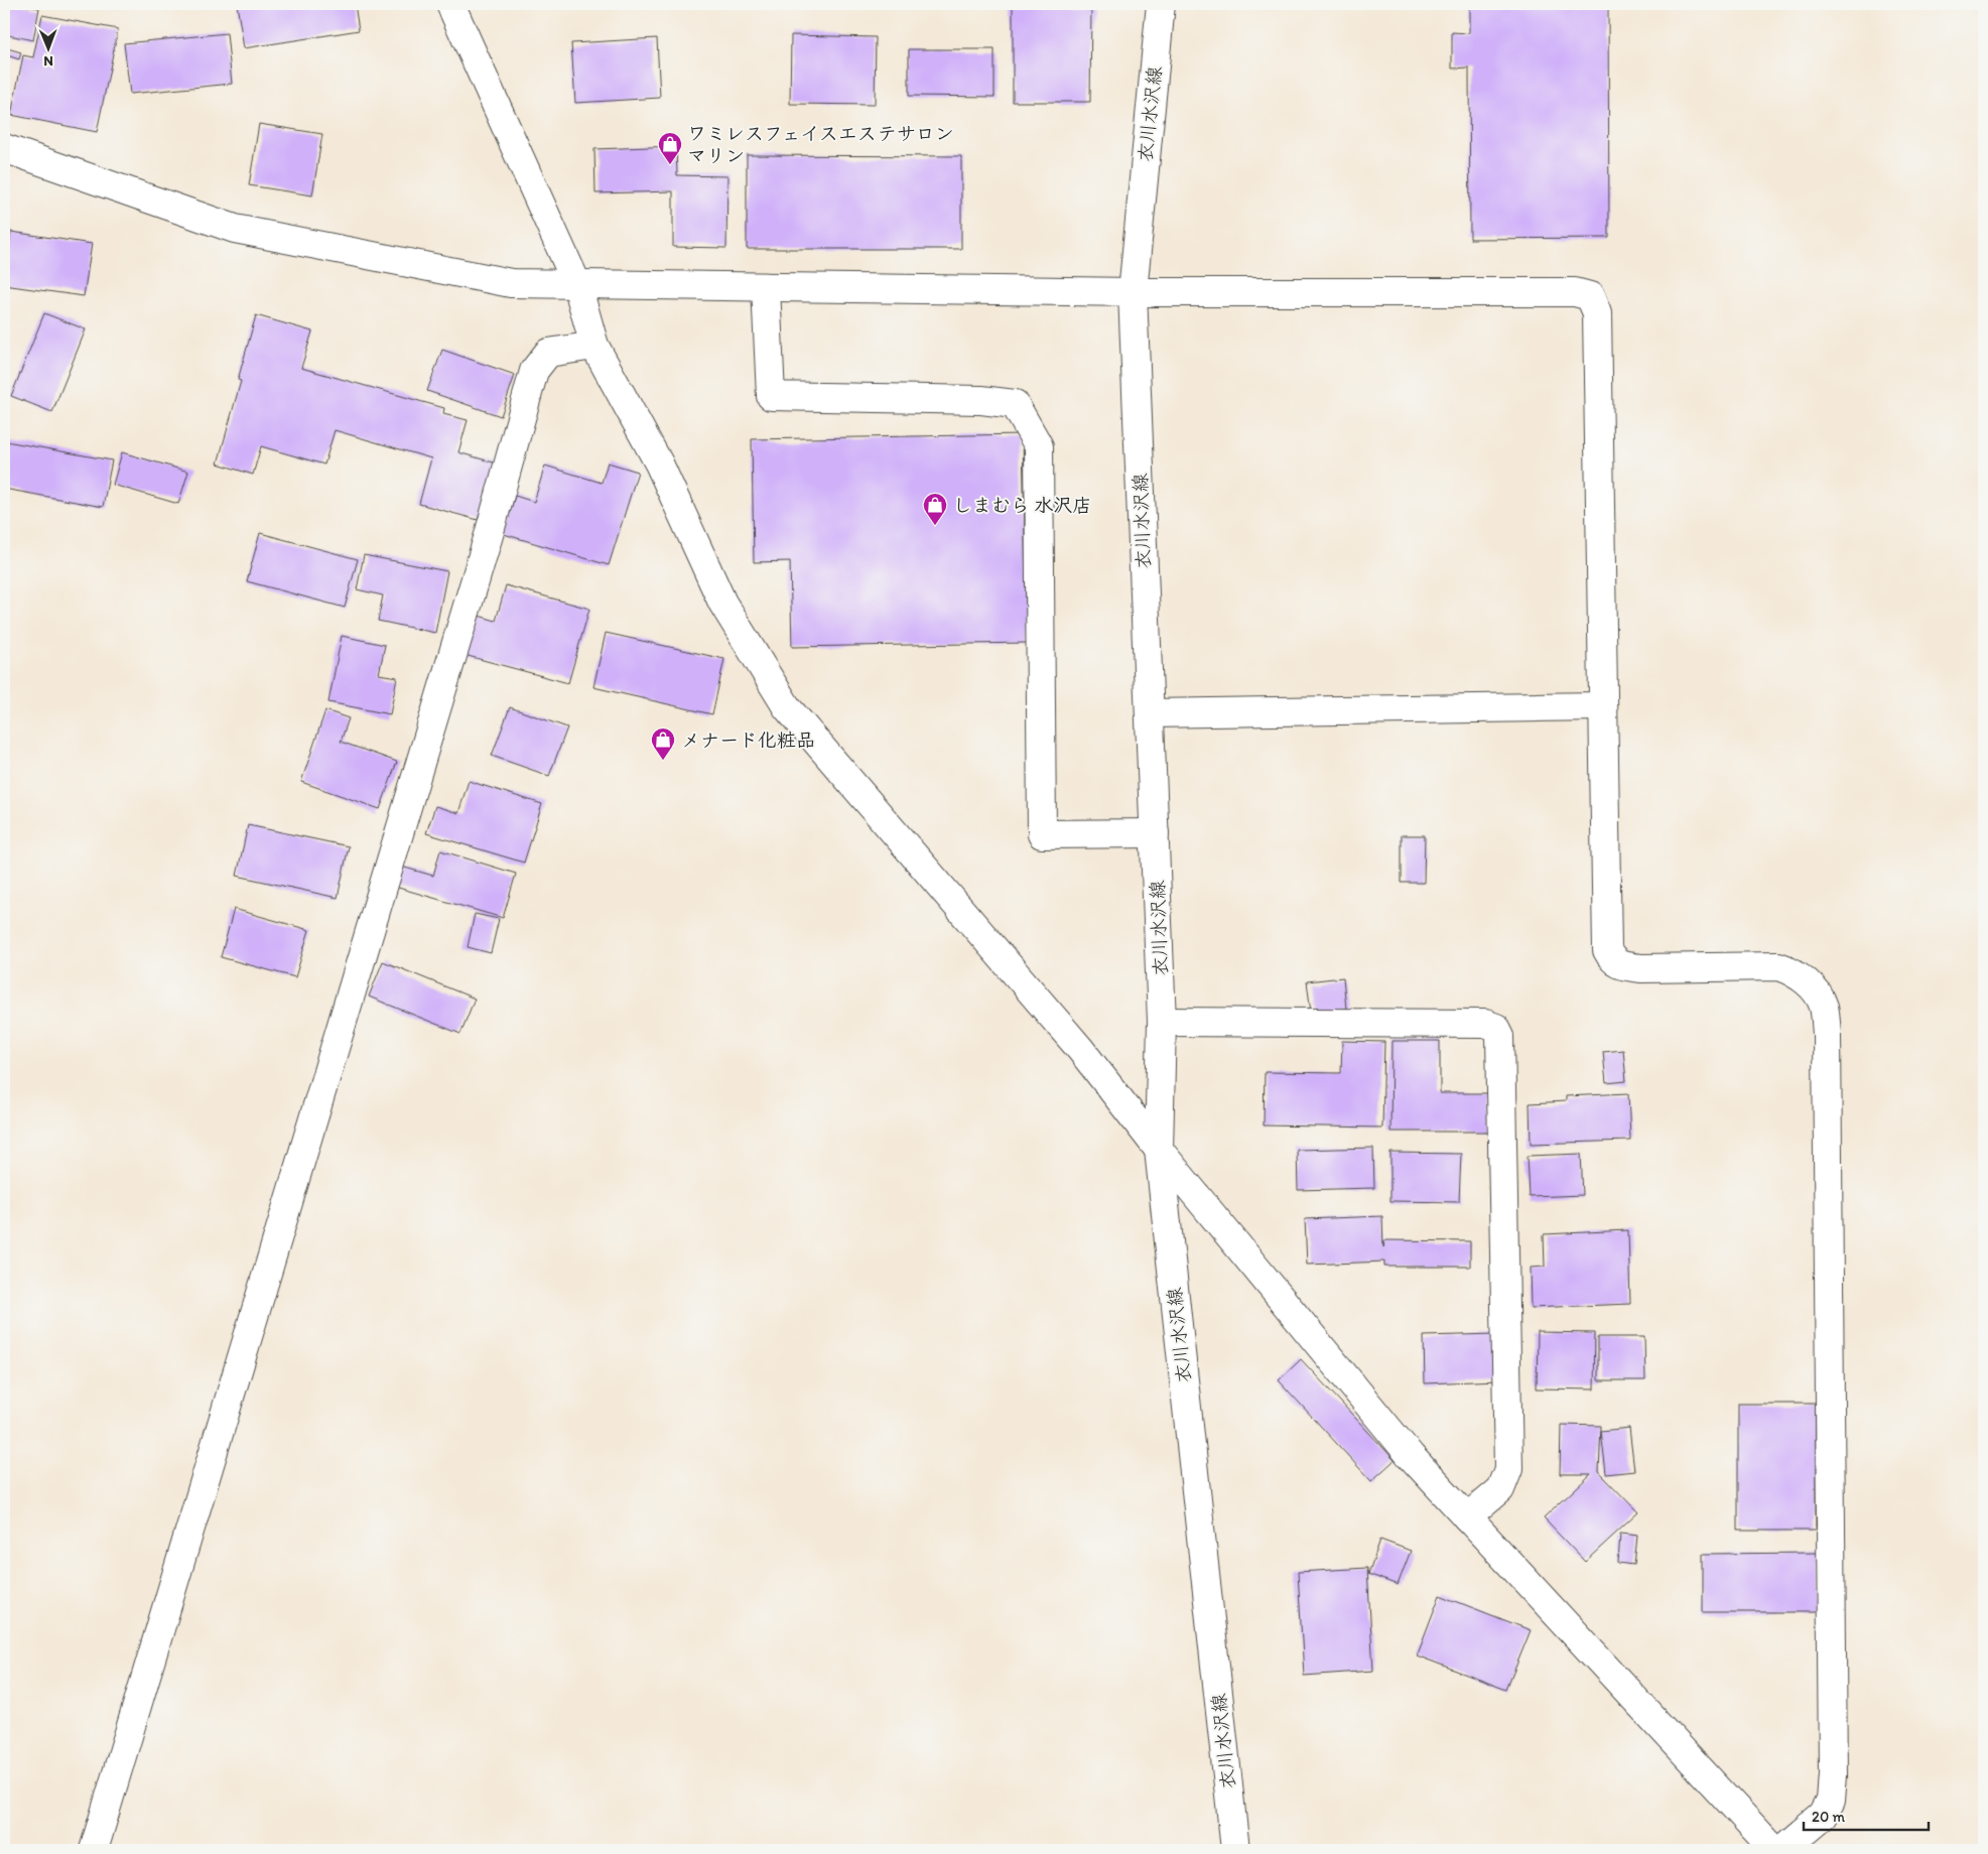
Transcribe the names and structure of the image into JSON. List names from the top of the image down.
{
  "streets": {
    "street": ["衣川水沢線"]
  },
  "places": {
    "shop": ["ワミレスフェイスエステサロン マリン", "しまむら 水沢店", "メナード化粧品"]
  },
  "scale_bar": "20 m",
  "north": "bottom"
}
